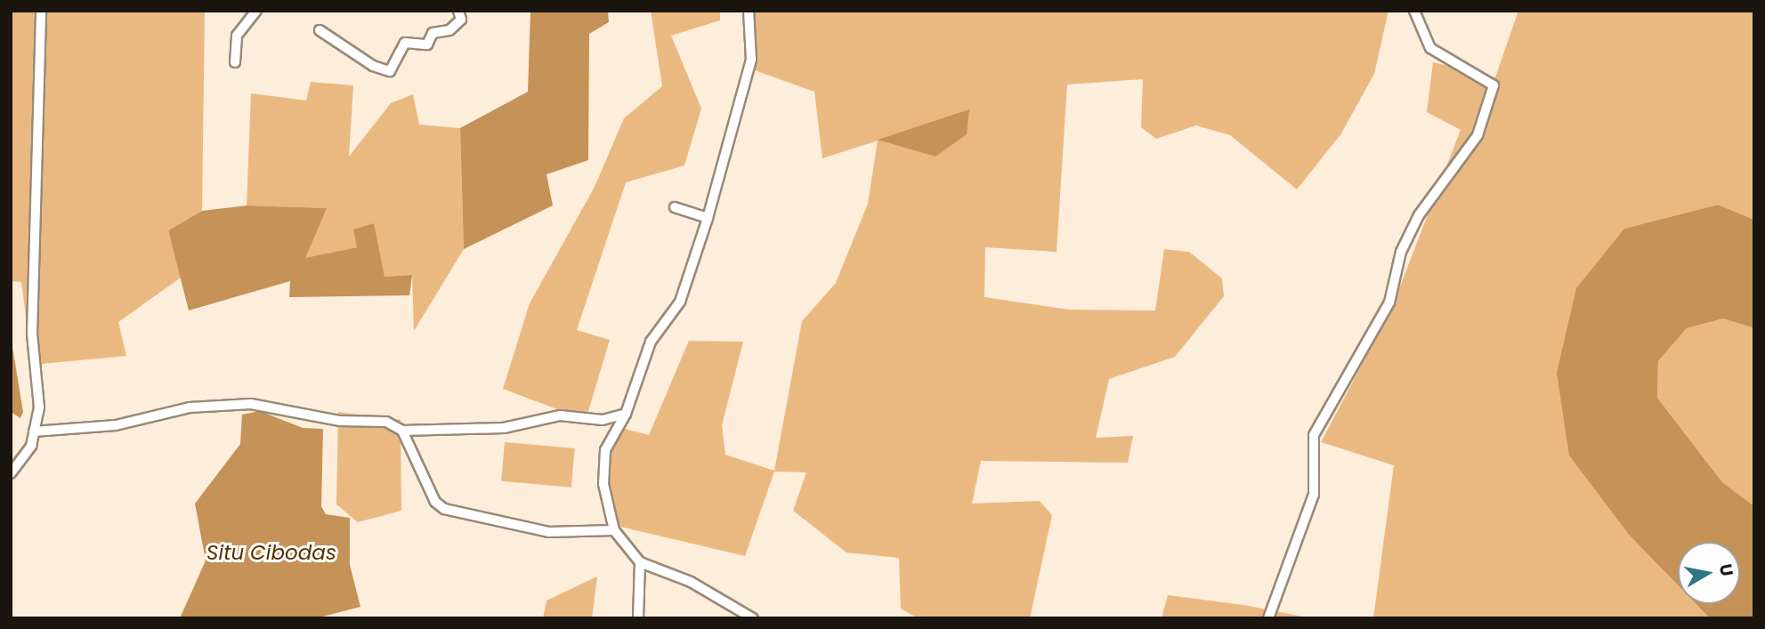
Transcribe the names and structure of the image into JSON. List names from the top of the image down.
{
  "water": ["Situ Cibodas"],
  "north": "right"
}
